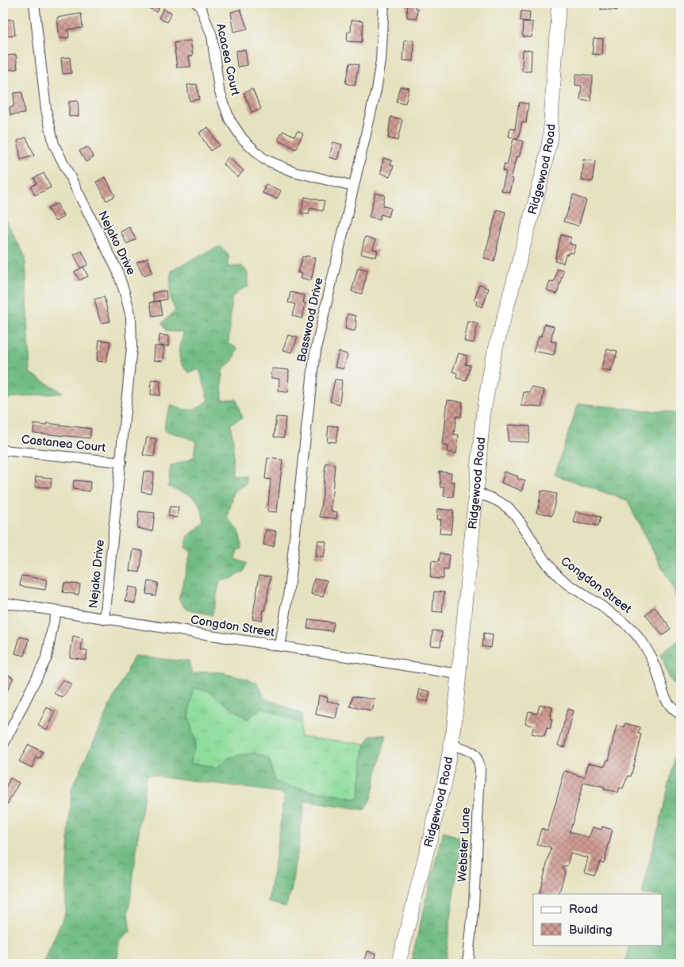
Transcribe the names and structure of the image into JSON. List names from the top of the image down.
{
  "streets": {
    "main road": ["Ridgewood Road"],
    "street": [
      "Acacea Court",
      "Nejako Drive",
      "Basswood Drive",
      "Castanea Court",
      "Congdon Street",
      "Webster Lane"
    ]
  },
  "crossings": [
    ["Acacea Court", "Basswood Drive"],
    ["Ridgewood Road", "Congdon Street"],
    ["Ridgewood Road", "Webster Lane"],
    ["Nejako Drive", "Castanea Court"],
    ["Nejako Drive", "Congdon Street"],
    ["Basswood Drive", "Congdon Street"]
  ],
  "legend": ["Road", "Building"]
}
